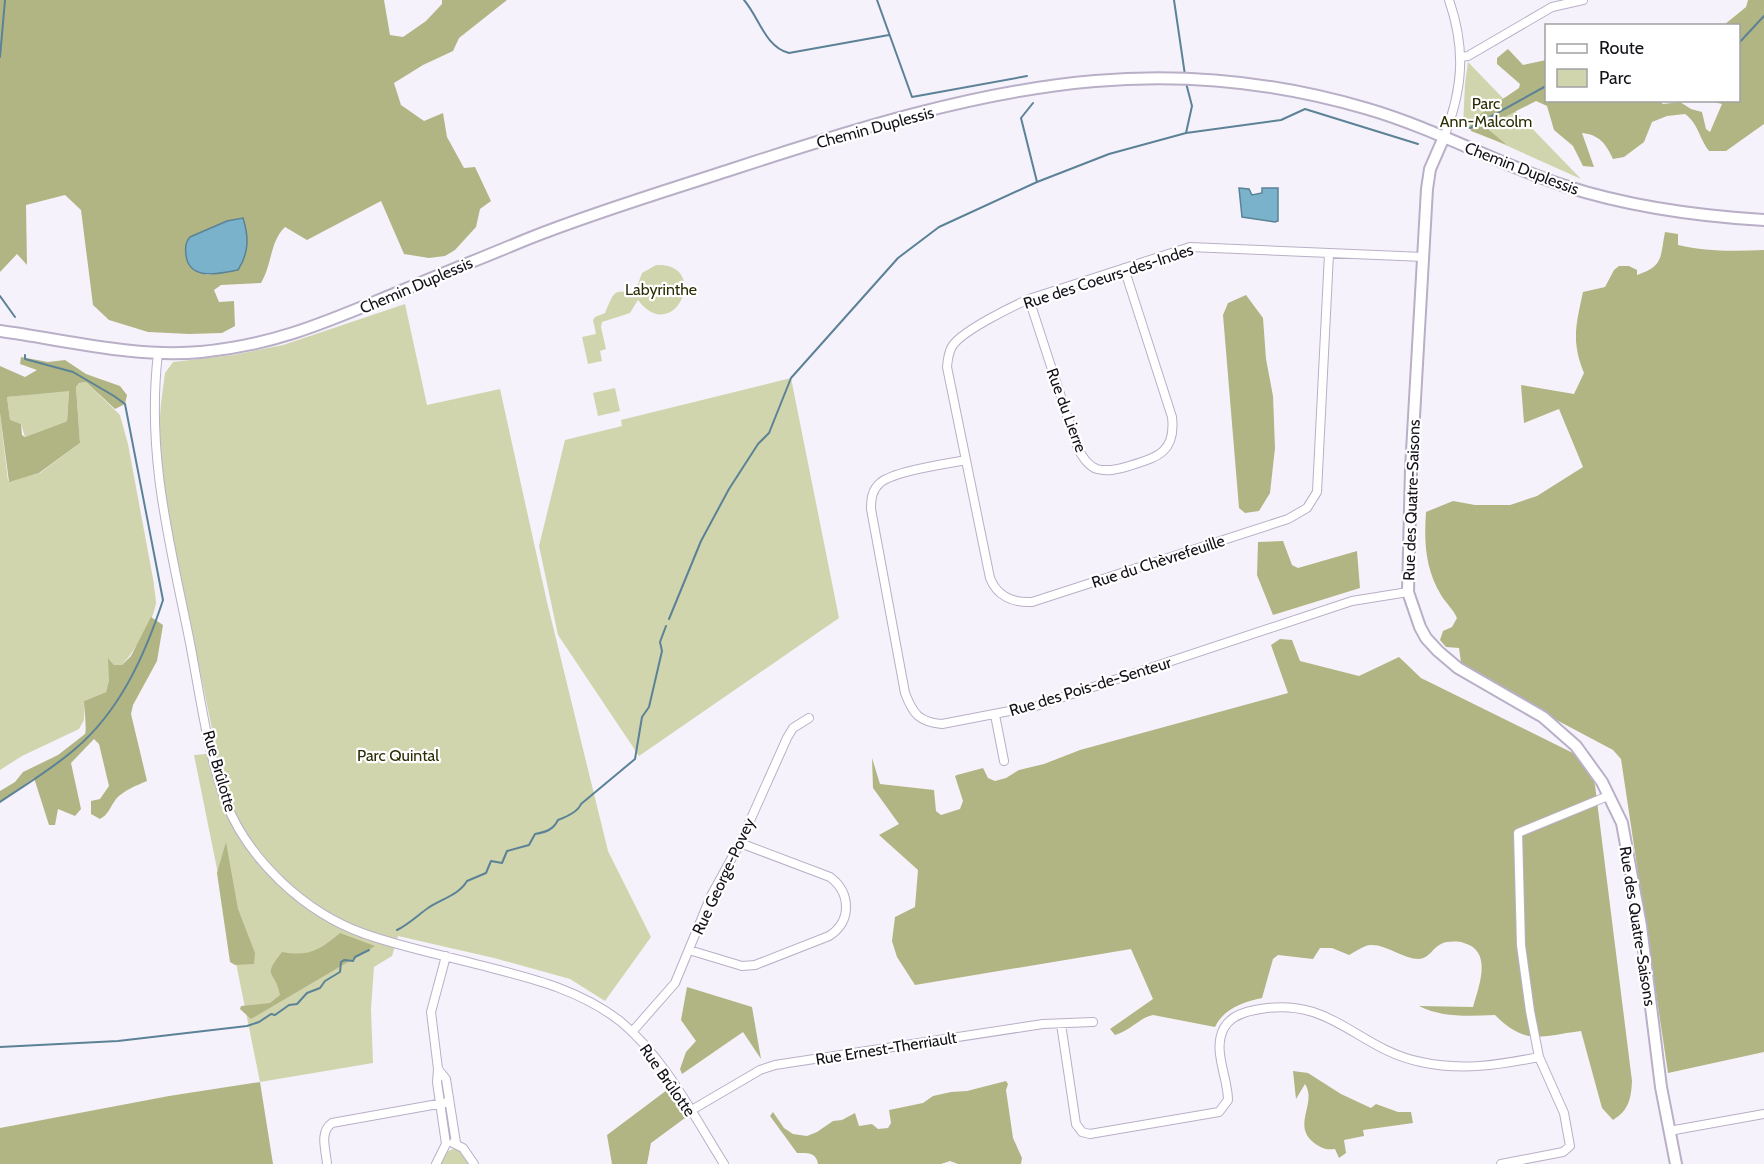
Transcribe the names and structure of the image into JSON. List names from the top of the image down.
{
  "streets": {
    "street": [
      "Chemin Duplessis",
      "Rue des Coeurs-des-Indes",
      "Rue du Lierre",
      "Rue des Quatre-Saisons",
      "Rue du Chèvrefeuille",
      "Rue des Pois-de-Senteur",
      "Rue Brûlotte",
      "Rue George-Povey",
      "Rue Ernest-Therriault"
    ]
  },
  "crossings": [
    ["Chemin Duplessis", "Rue des Quatre-Saisons"],
    ["Chemin Duplessis", "Rue Brûlotte"],
    ["Rue des Coeurs-des-Indes", "Rue du Lierre"],
    ["Rue des Coeurs-des-Indes", "Rue des Quatre-Saisons"],
    ["Rue des Coeurs-des-Indes", "Rue du Chèvrefeuille"],
    ["Rue des Quatre-Saisons", "Rue des Pois-de-Senteur"],
    ["Rue du Chèvrefeuille", "Rue des Pois-de-Senteur"],
    ["Rue Brûlotte", "Rue George-Povey"],
    ["Rue Brûlotte", "Rue Ernest-Therriault"]
  ],
  "parks": ["Parc Ann-Malcolm", "Labyrinthe", "Parc Quintal"],
  "legend": ["Route", "Parc"]
}
